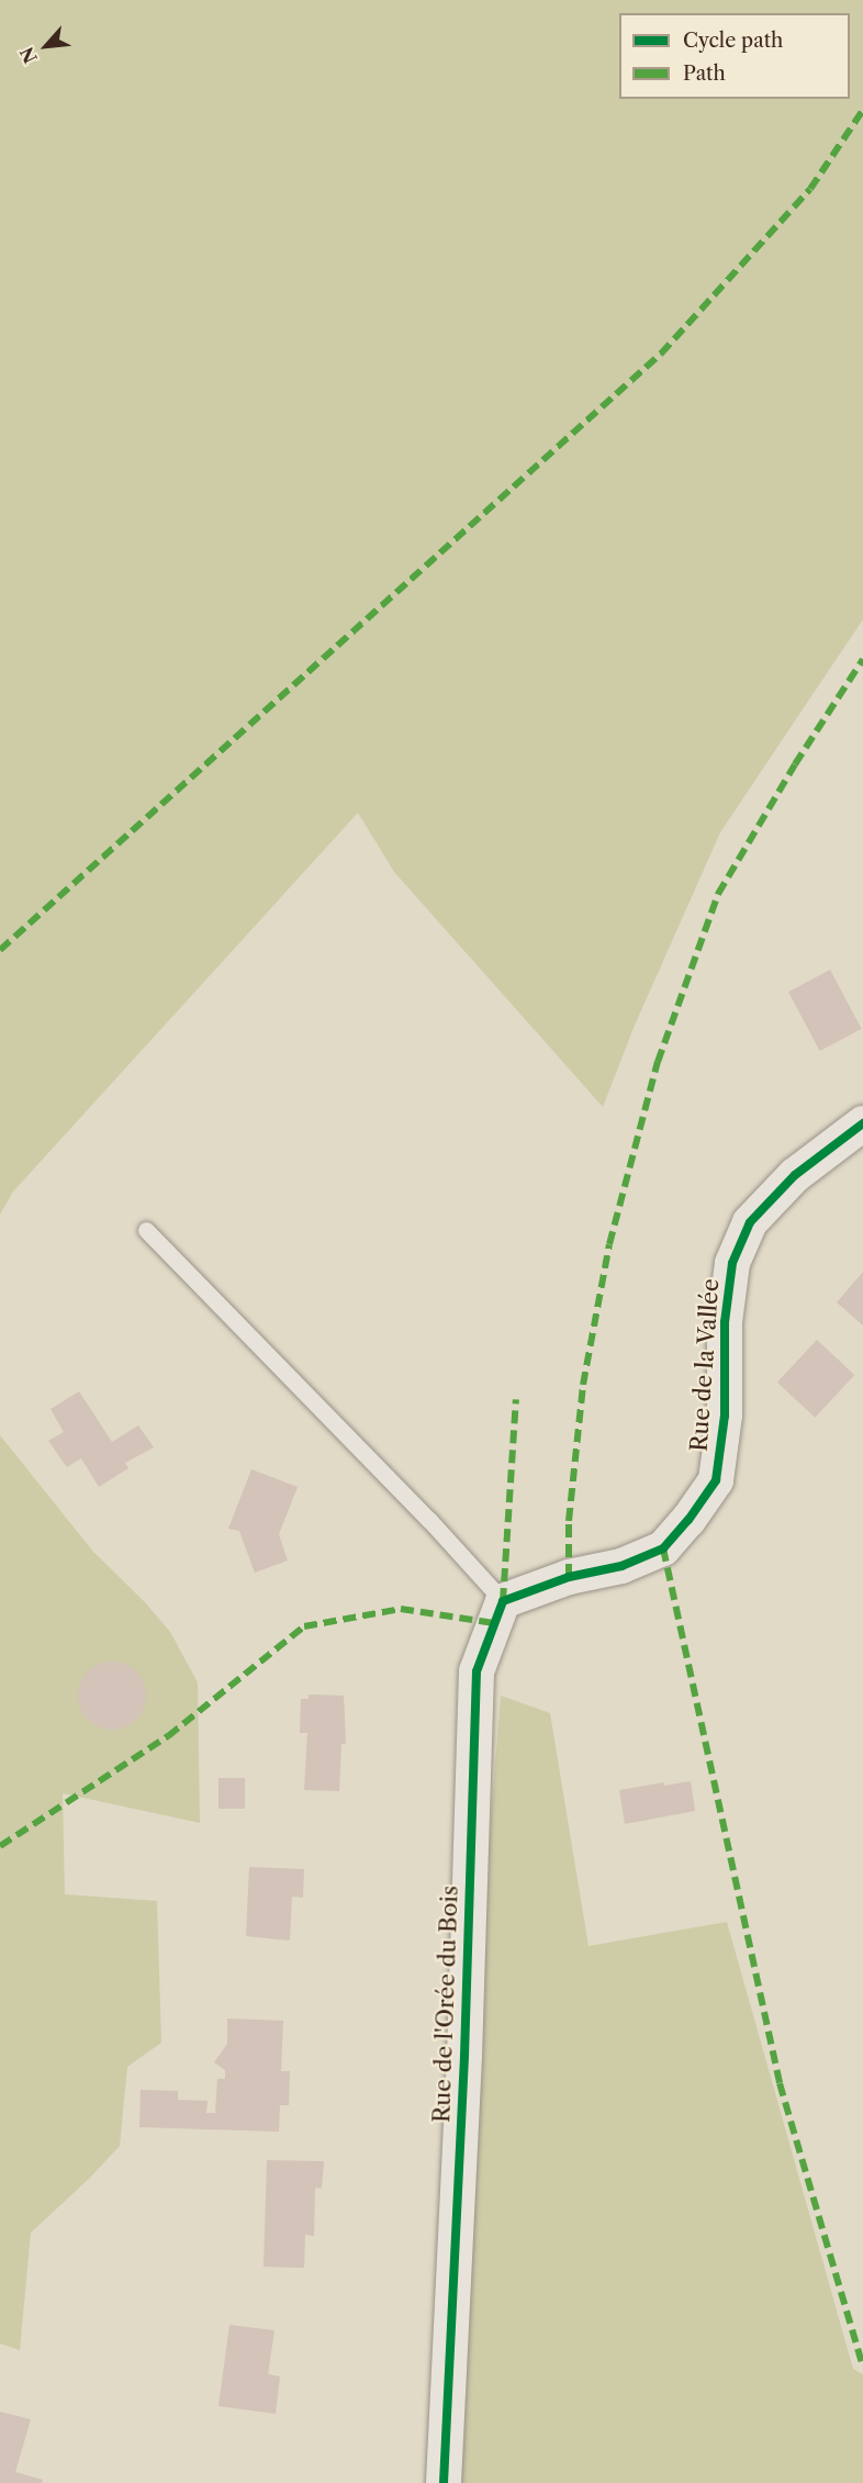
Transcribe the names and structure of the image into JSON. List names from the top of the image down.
{
  "streets": {
    "street": ["Rue de la Vallée", "Rue de l'Orée du Bois"]
  },
  "crossings": [
    ["Rue de la Vallée", "Rue de l'Orée du Bois"]
  ],
  "legend": ["Cycle path", "Path"],
  "north": "bottom left"
}
